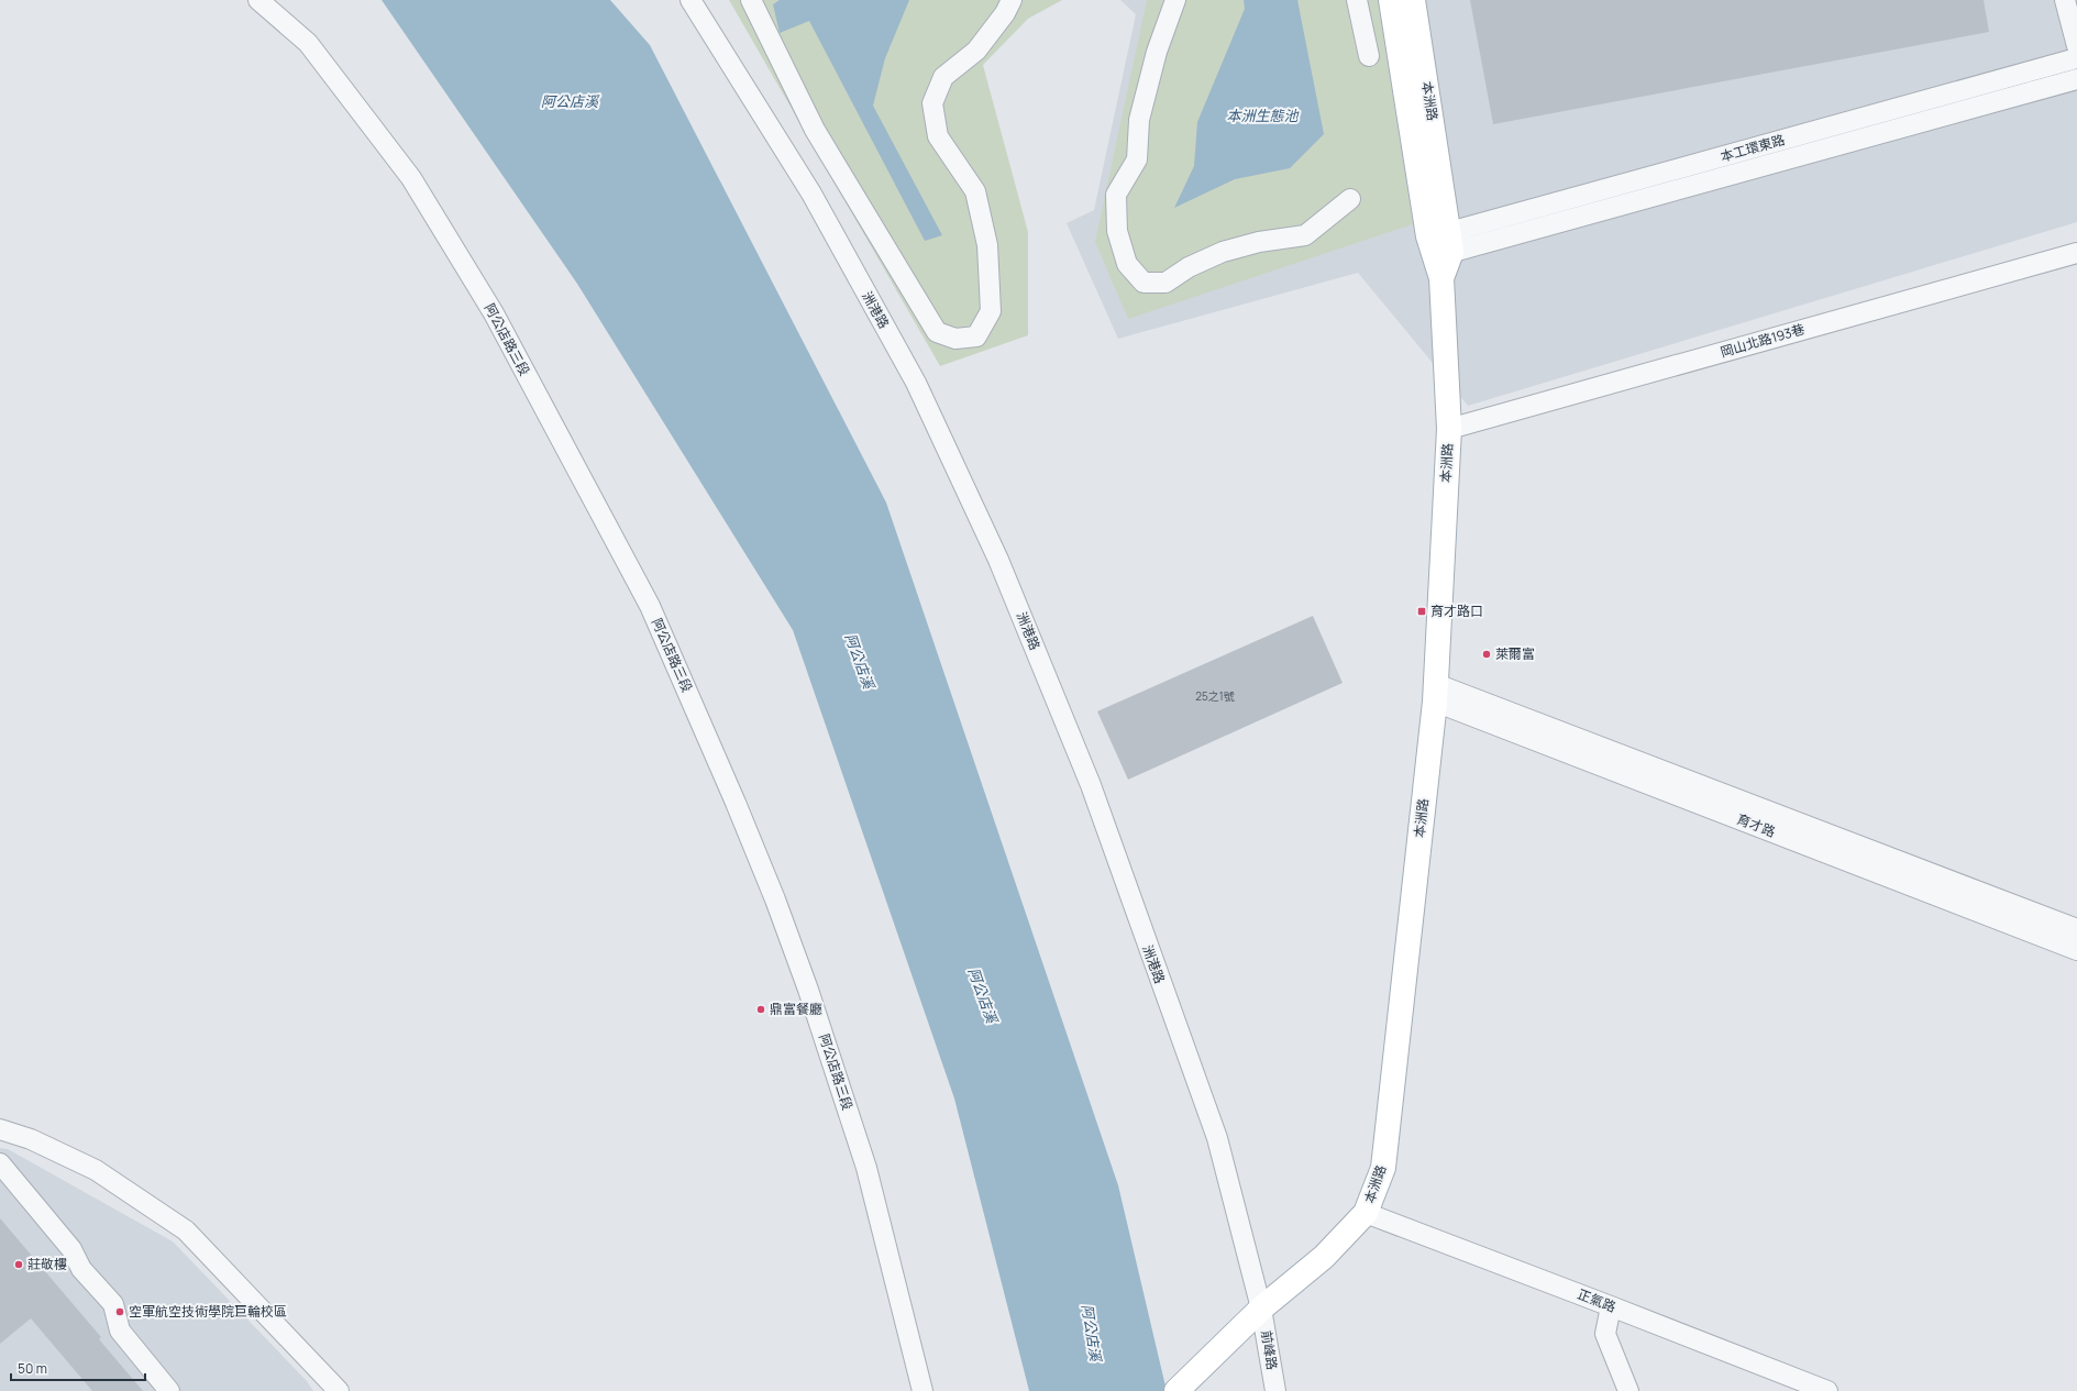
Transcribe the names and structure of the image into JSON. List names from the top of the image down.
{
  "streets": {
    "main road": ["本洲路"],
    "street": [
      "本工環東路",
      "洲港路",
      "阿公店路三段",
      "岡山北路193巷",
      "育才路",
      "正氣路",
      "前峰路"
    ]
  },
  "crossings": [
    ["本洲路", "本工環東路"],
    ["本洲路", "洲港路"],
    ["本洲路", "岡山北路193巷"],
    ["本洲路", "育才路"],
    ["本洲路", "正氣路"],
    ["本洲路", "前峰路"],
    ["洲港路", "前峰路"]
  ],
  "water": ["阿公店溪", "本洲生態池"],
  "places": {
    "transit": ["育才路口"],
    "other": [
      "萊爾富",
      "鼎富餐廳",
      "莊敬樓",
      "空軍航空技術學院巨輪校區"
    ]
  },
  "house_numbers": ["25之1號"],
  "scale_bar": "50 m"
}
